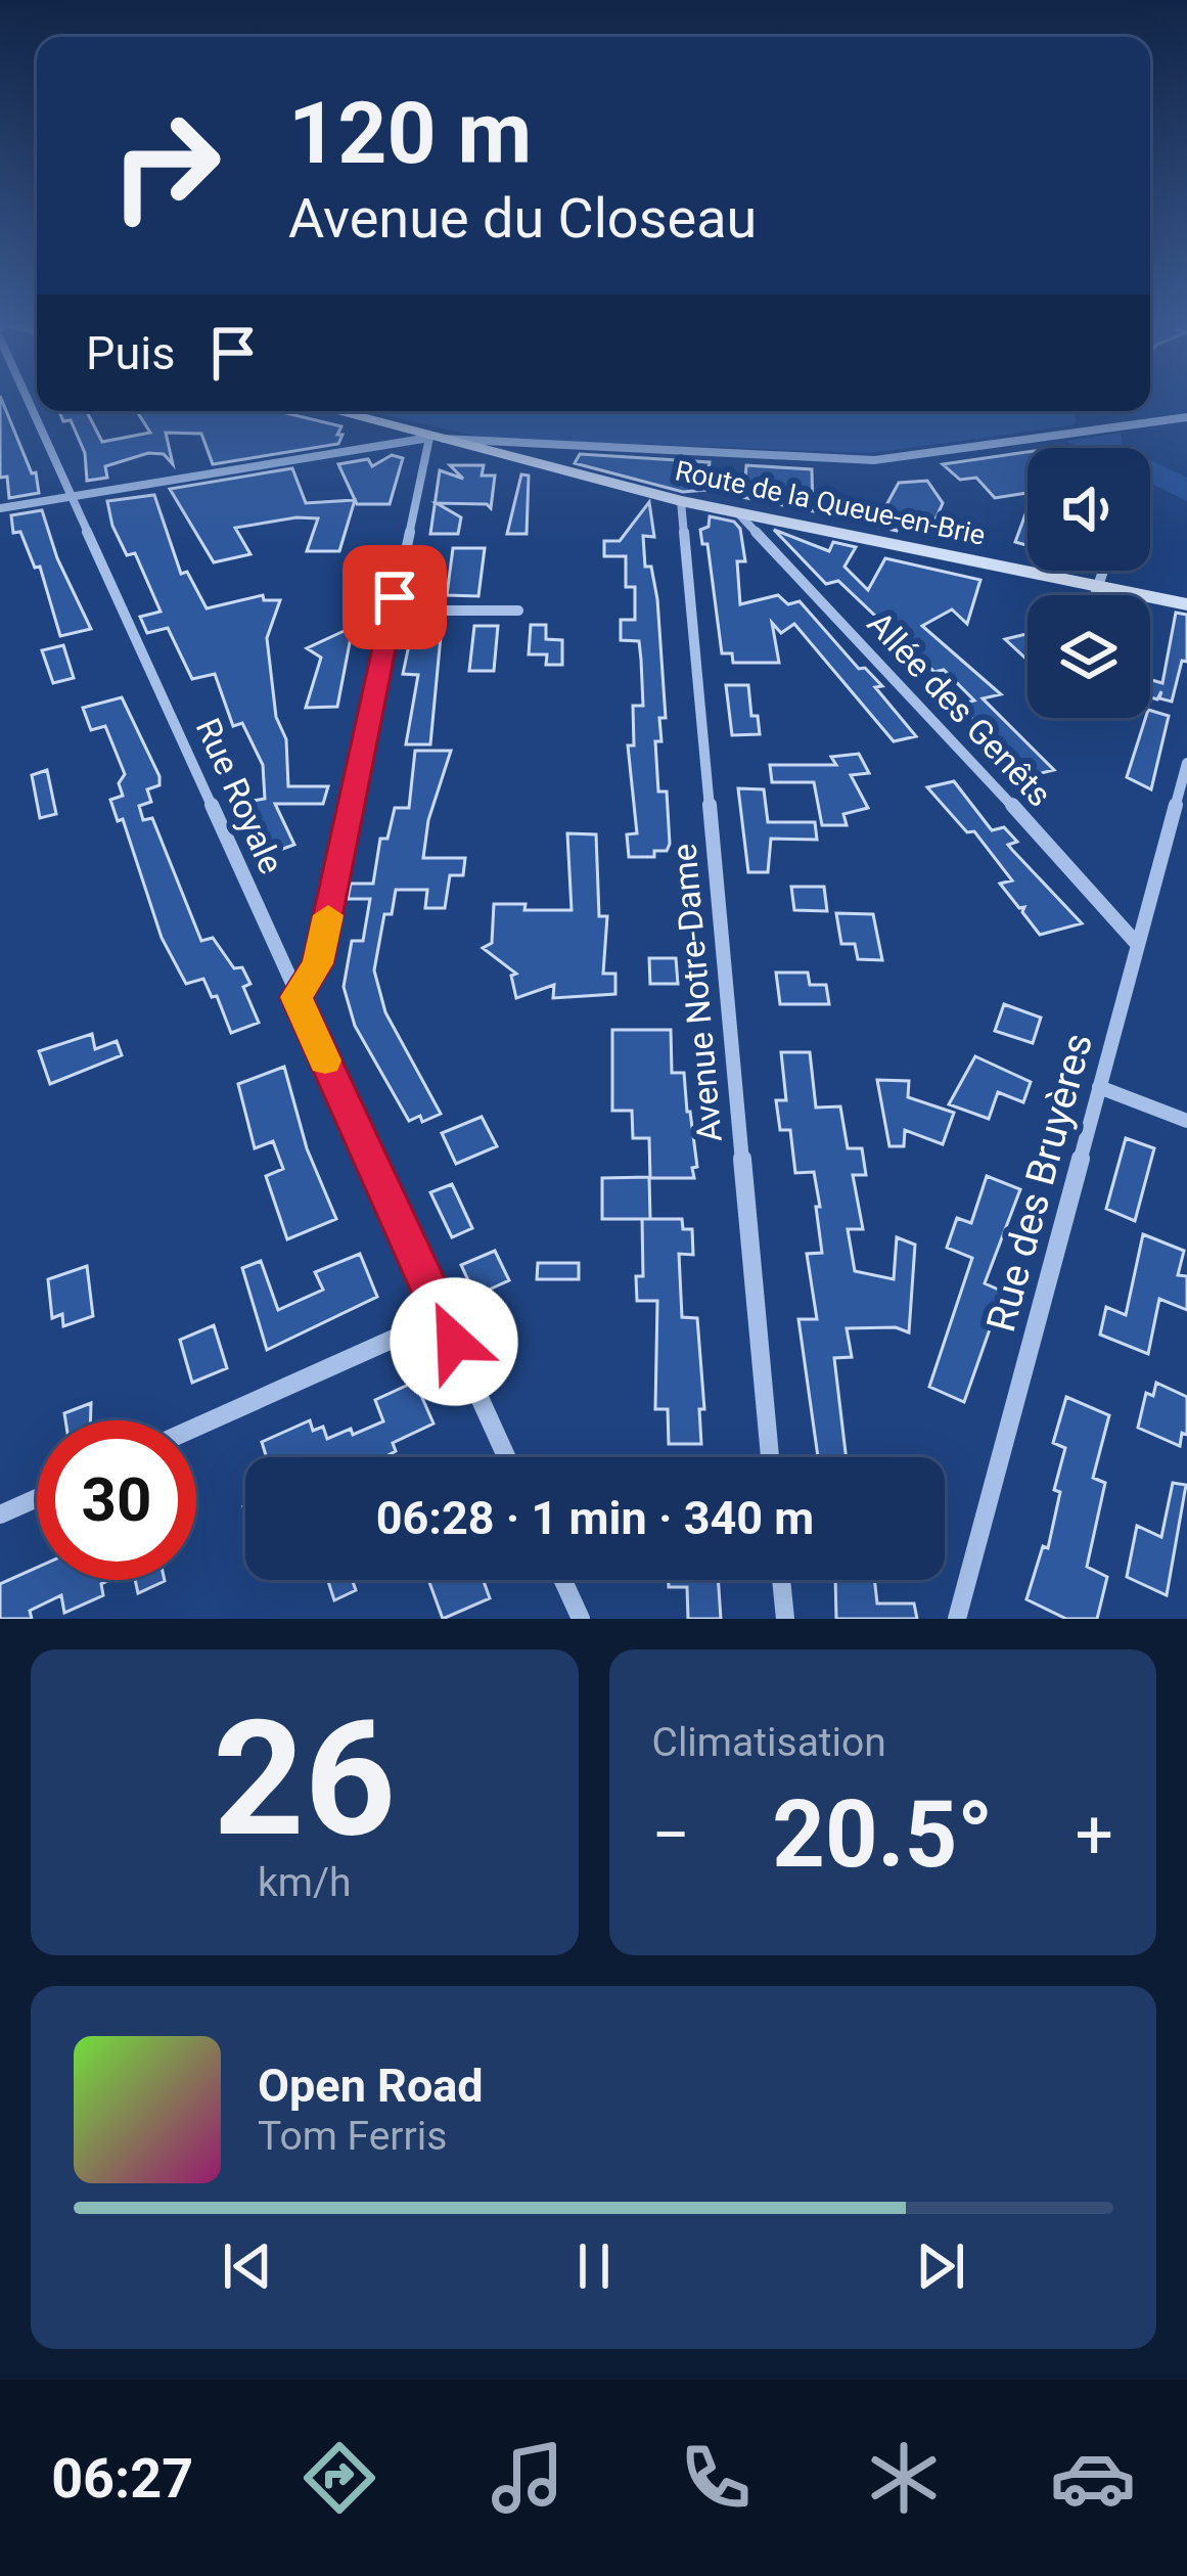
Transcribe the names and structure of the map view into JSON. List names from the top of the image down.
{
  "streets": {
    "main road": ["Route de la Queue-en-Brie"],
    "street": [
      "Allée des Genêts",
      "Rue Royale",
      "Avenue Notre-Dame",
      "Rue des Bruyères"
    ]
  },
  "crossings": [
    ["Route de la Queue-en-Brie", "Allée des Genêts"],
    ["Route de la Queue-en-Brie", "Avenue Notre-Dame"],
    ["Allée des Genêts", "Rue des Bruyères"]
  ],
  "page": {
    "turn": ["120 m", "Avenue du Closeau"],
    "then": "Puis",
    "limit": "30",
    "trip": "06:28 · 1 min · 340 m",
    "tile": [
      ["26", "km/h"],
      "Climatisation"
    ],
    "heat": ["−", "20.5°", "+"],
    "song": ["Open Road", "Tom Ferris"],
    "tabs": "06:27"
  }
}
